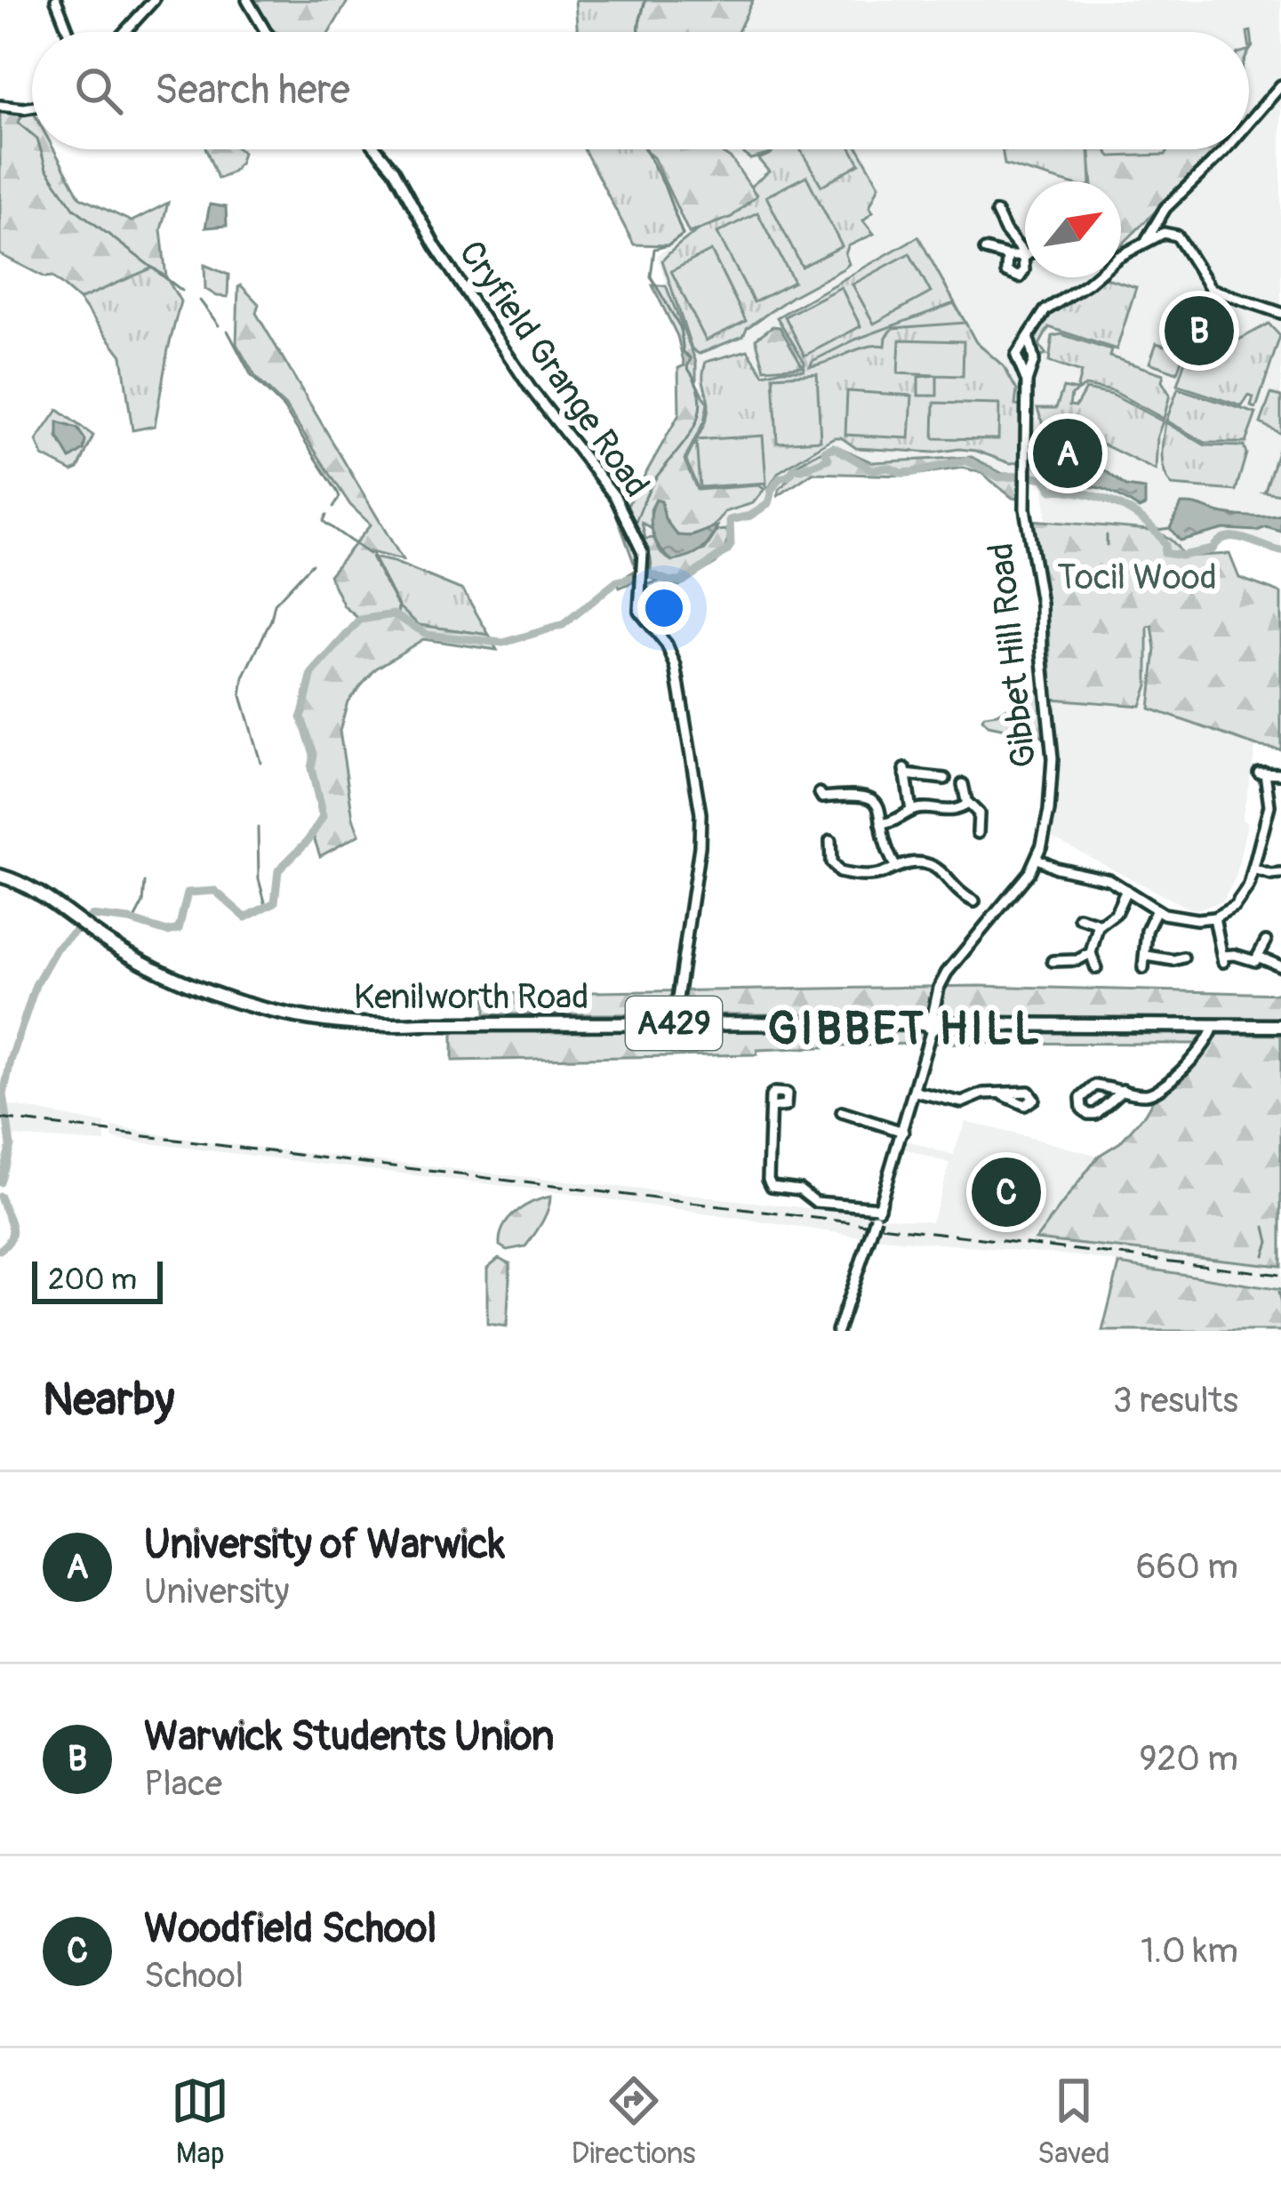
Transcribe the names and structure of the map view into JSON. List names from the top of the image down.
{
  "streets": {
    "main road": ["Kenilworth Road", "A429"],
    "street": ["Cryfield Grange Road", "Gibbet Hill Road"]
  },
  "crossings": [
    ["Cryfield Grange Road", "Kenilworth Road"],
    ["Gibbet Hill Road", "Kenilworth Road"]
  ],
  "districts": ["GIBBET HILL"],
  "parks": ["Tocil Wood"],
  "scale_bar": "200 m",
  "north": "top right",
  "page": {
    "search": "Search here",
    "pins": ["B", "A", "C"],
    "scale": "200 m",
    "heading": ["Nearby", "3 results"],
    "list": [
      {
        "mark": "A",
        "name": "University of Warwick",
        "note": "University",
        "value": "660 m"
      },
      {
        "mark": "B",
        "name": "Warwick Students Union",
        "note": "Place",
        "value": "920 m"
      },
      {
        "mark": "C",
        "name": "Woodfield School",
        "note": "School",
        "value": "1.0 km"
      }
    ],
    "nav": ["Map", "Directions", "Saved"]
  }
}
